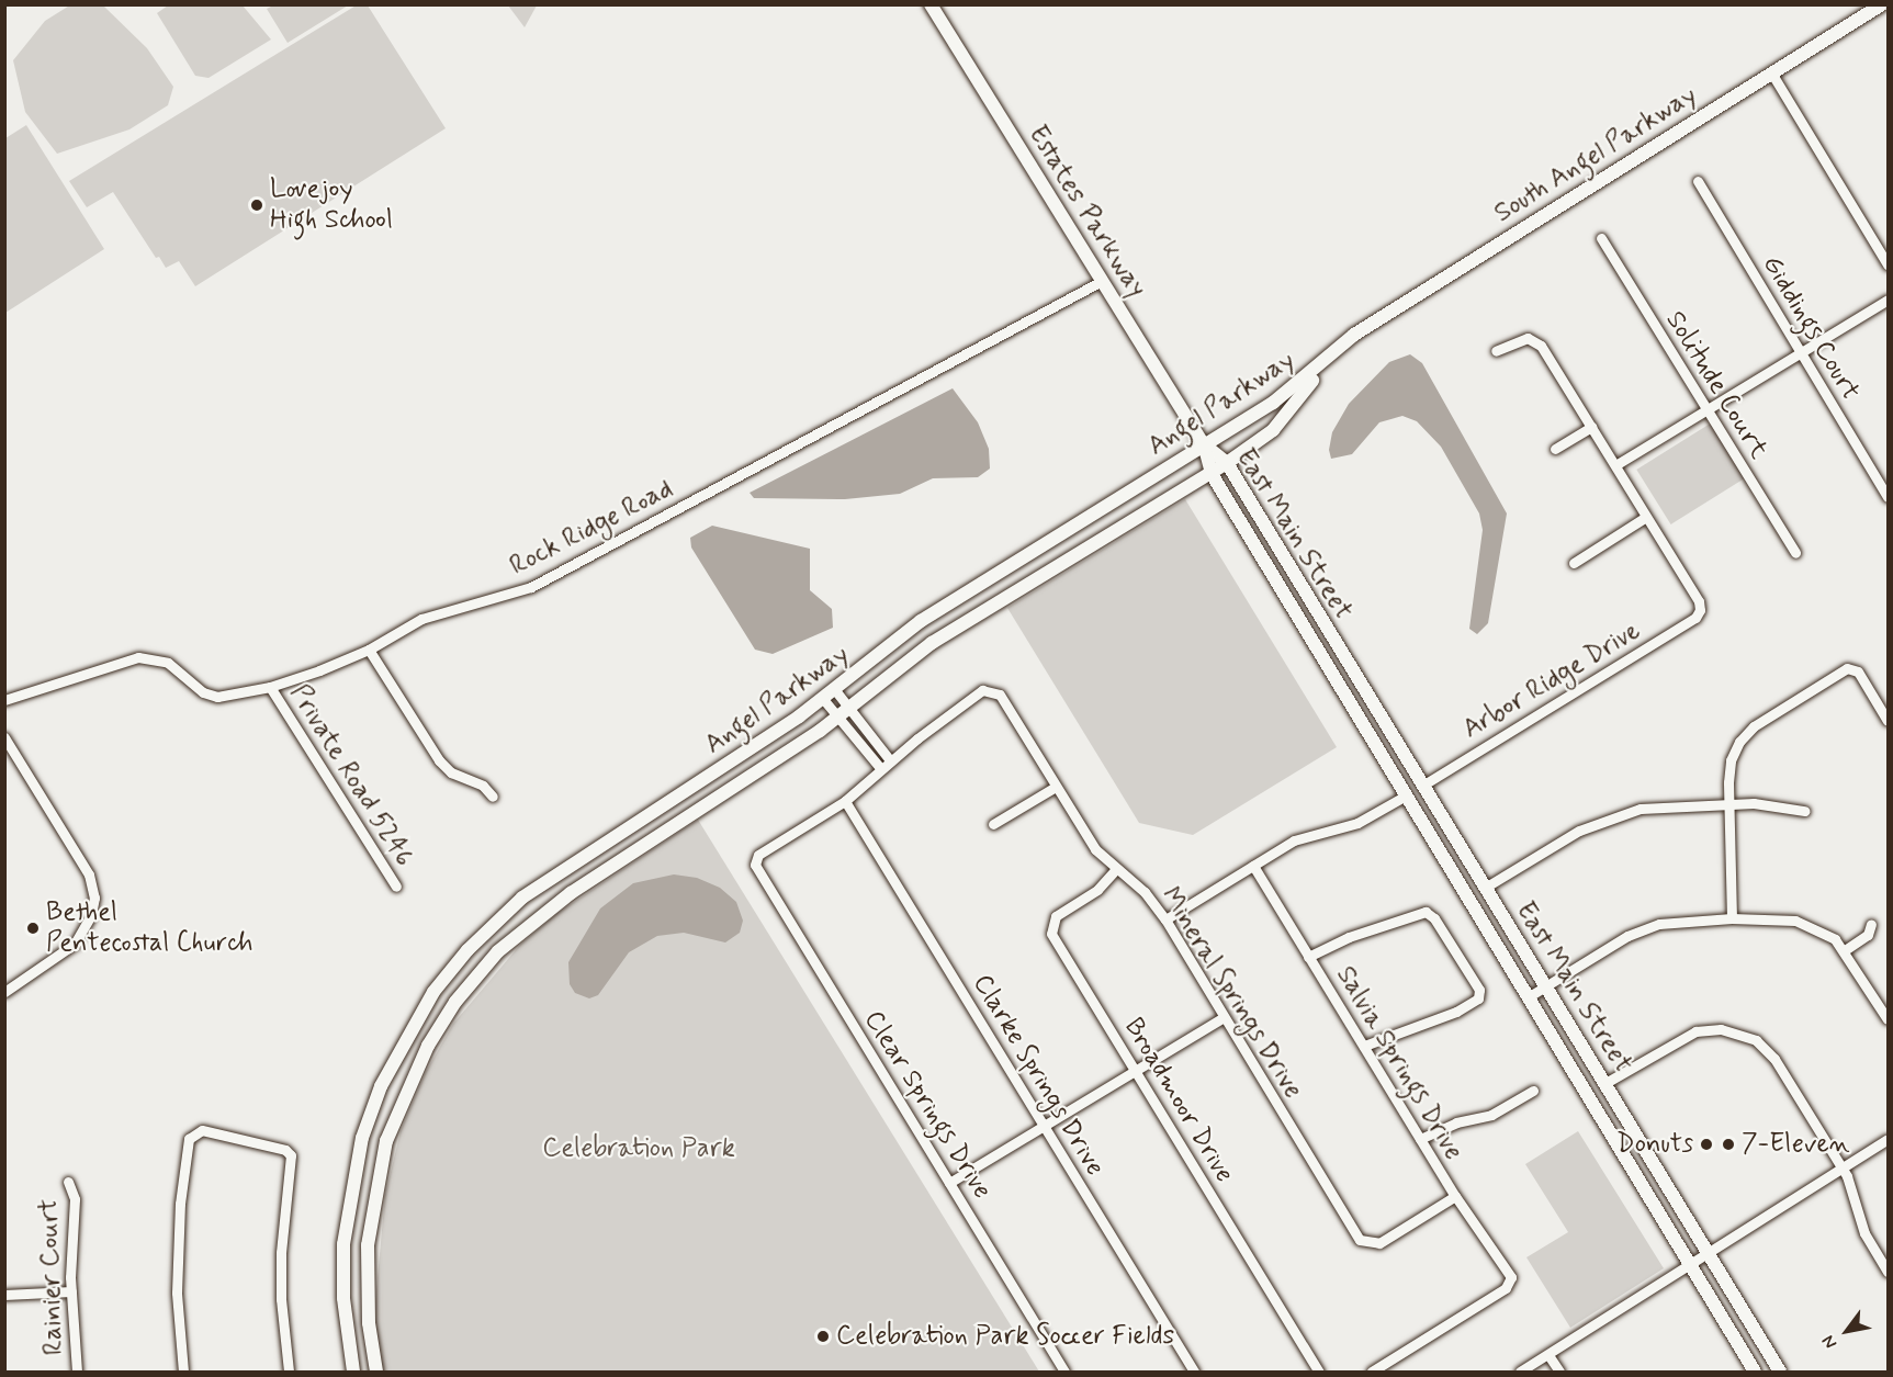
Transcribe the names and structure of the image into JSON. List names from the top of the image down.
{
  "streets": {
    "main road": [
      "South Angel Parkway",
      "Estates Parkway",
      "Angel Parkway",
      "East Main Street"
    ],
    "street": [
      "Giddings Court",
      "Solitude Court",
      "Rock Ridge Road",
      "Arbor Ridge Drive",
      "Private Road 5246",
      "Mineral Springs Drive",
      "Salvia Springs Drive",
      "Clarke Springs Drive",
      "Broadmoor Drive",
      "Clear Springs Drive",
      "Rainier Court"
    ]
  },
  "crossings": [
    ["South Angel Parkway", "Angel Parkway"],
    ["Estates Parkway", "Angel Parkway"],
    ["Estates Parkway", "Rock Ridge Road"],
    ["Estates Parkway", "East Main Street"],
    ["Angel Parkway", "East Main Street"],
    ["Rock Ridge Road", "Private Road 5246"],
    ["East Main Street", "Arbor Ridge Drive"],
    ["Mineral Springs Drive", "Salvia Springs Drive"],
    ["Mineral Springs Drive", "Broadmoor Drive"],
    ["Clarke Springs Drive", "Clear Springs Drive"]
  ],
  "parks": ["Celebration Park"],
  "places": [
    "Lovejoy High School",
    "Bethel Pentecostal Church",
    "Donuts",
    "7-Eleven",
    "Celebration Park Soccer Fields"
  ],
  "north": "bottom left"
}
